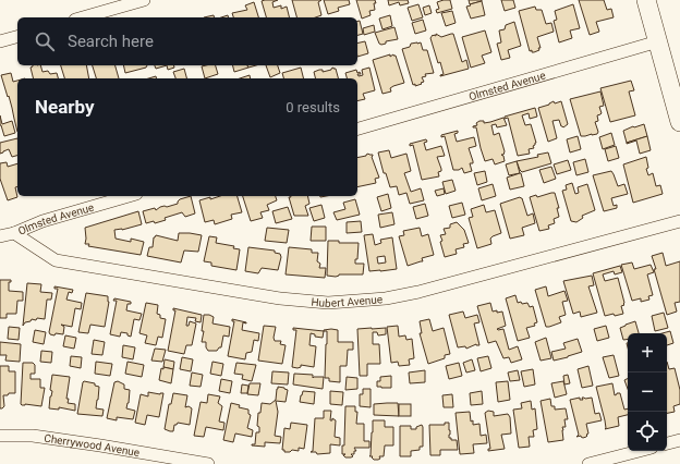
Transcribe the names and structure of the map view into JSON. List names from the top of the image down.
{
  "streets": {
    "street": ["Olmsted Avenue", "Hubert Avenue", "Cherrywood Avenue"]
  },
  "crossings": [
    ["Olmsted Avenue", "Hubert Avenue"]
  ],
  "page": {
    "search": "Search here",
    "heading": ["Nearby", "0 results"],
    "map_buttons": ["+", "−"]
  }
}
